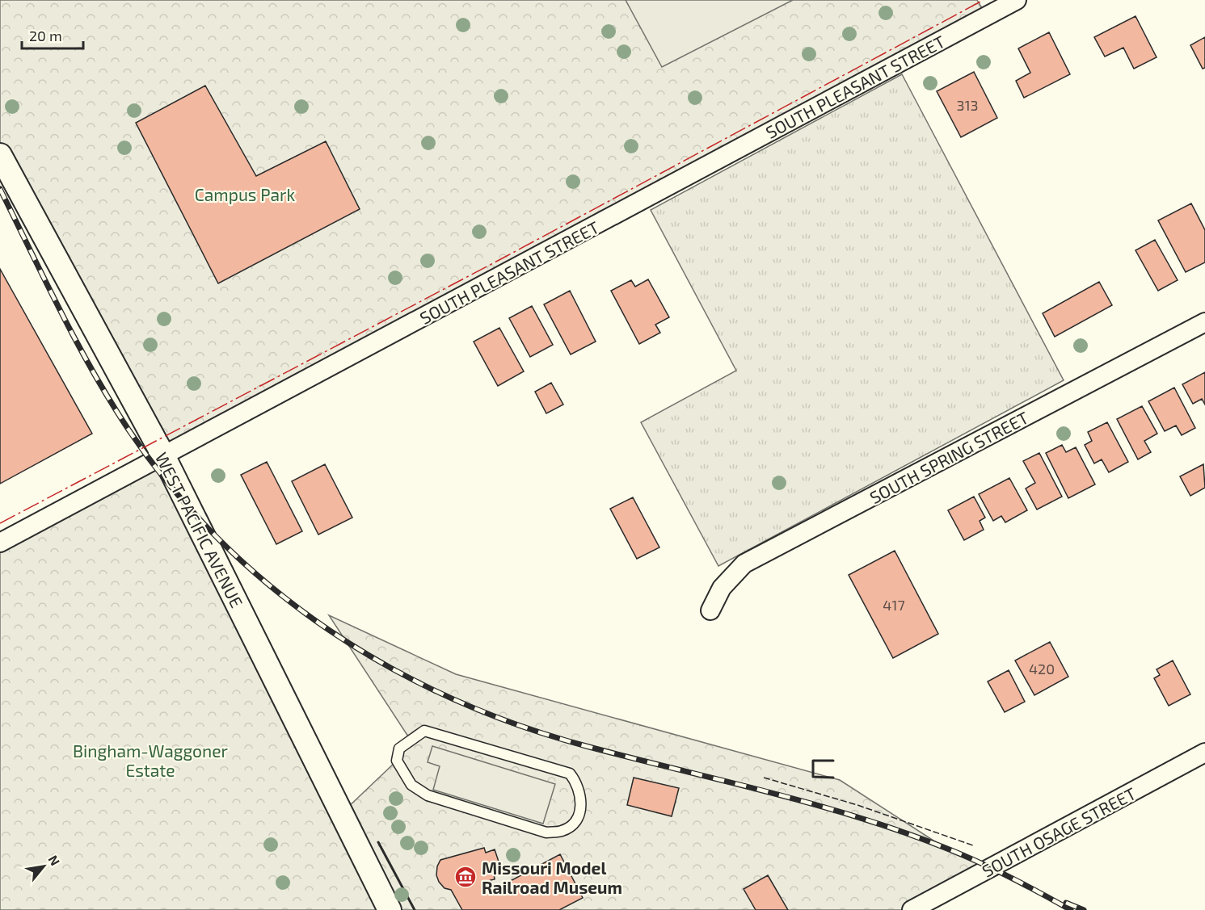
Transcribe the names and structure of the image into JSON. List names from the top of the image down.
{
  "streets": {
    "street": [
      "SOUTH PLEASANT STREET",
      "SOUTH SPRING STREET",
      "WEST PACIFIC AVENUE",
      "SOUTH OSAGE STREET"
    ]
  },
  "crossings": [
    ["SOUTH PLEASANT STREET", "WEST PACIFIC AVENUE"]
  ],
  "parks": ["Campus Park", "Bingham-Waggoner Estate"],
  "places": {
    "museum": ["Missouri Model Railroad Museum"]
  },
  "house_numbers": ["313", "417", "420"],
  "scale_bar": "20 m",
  "north": "top right"
}
